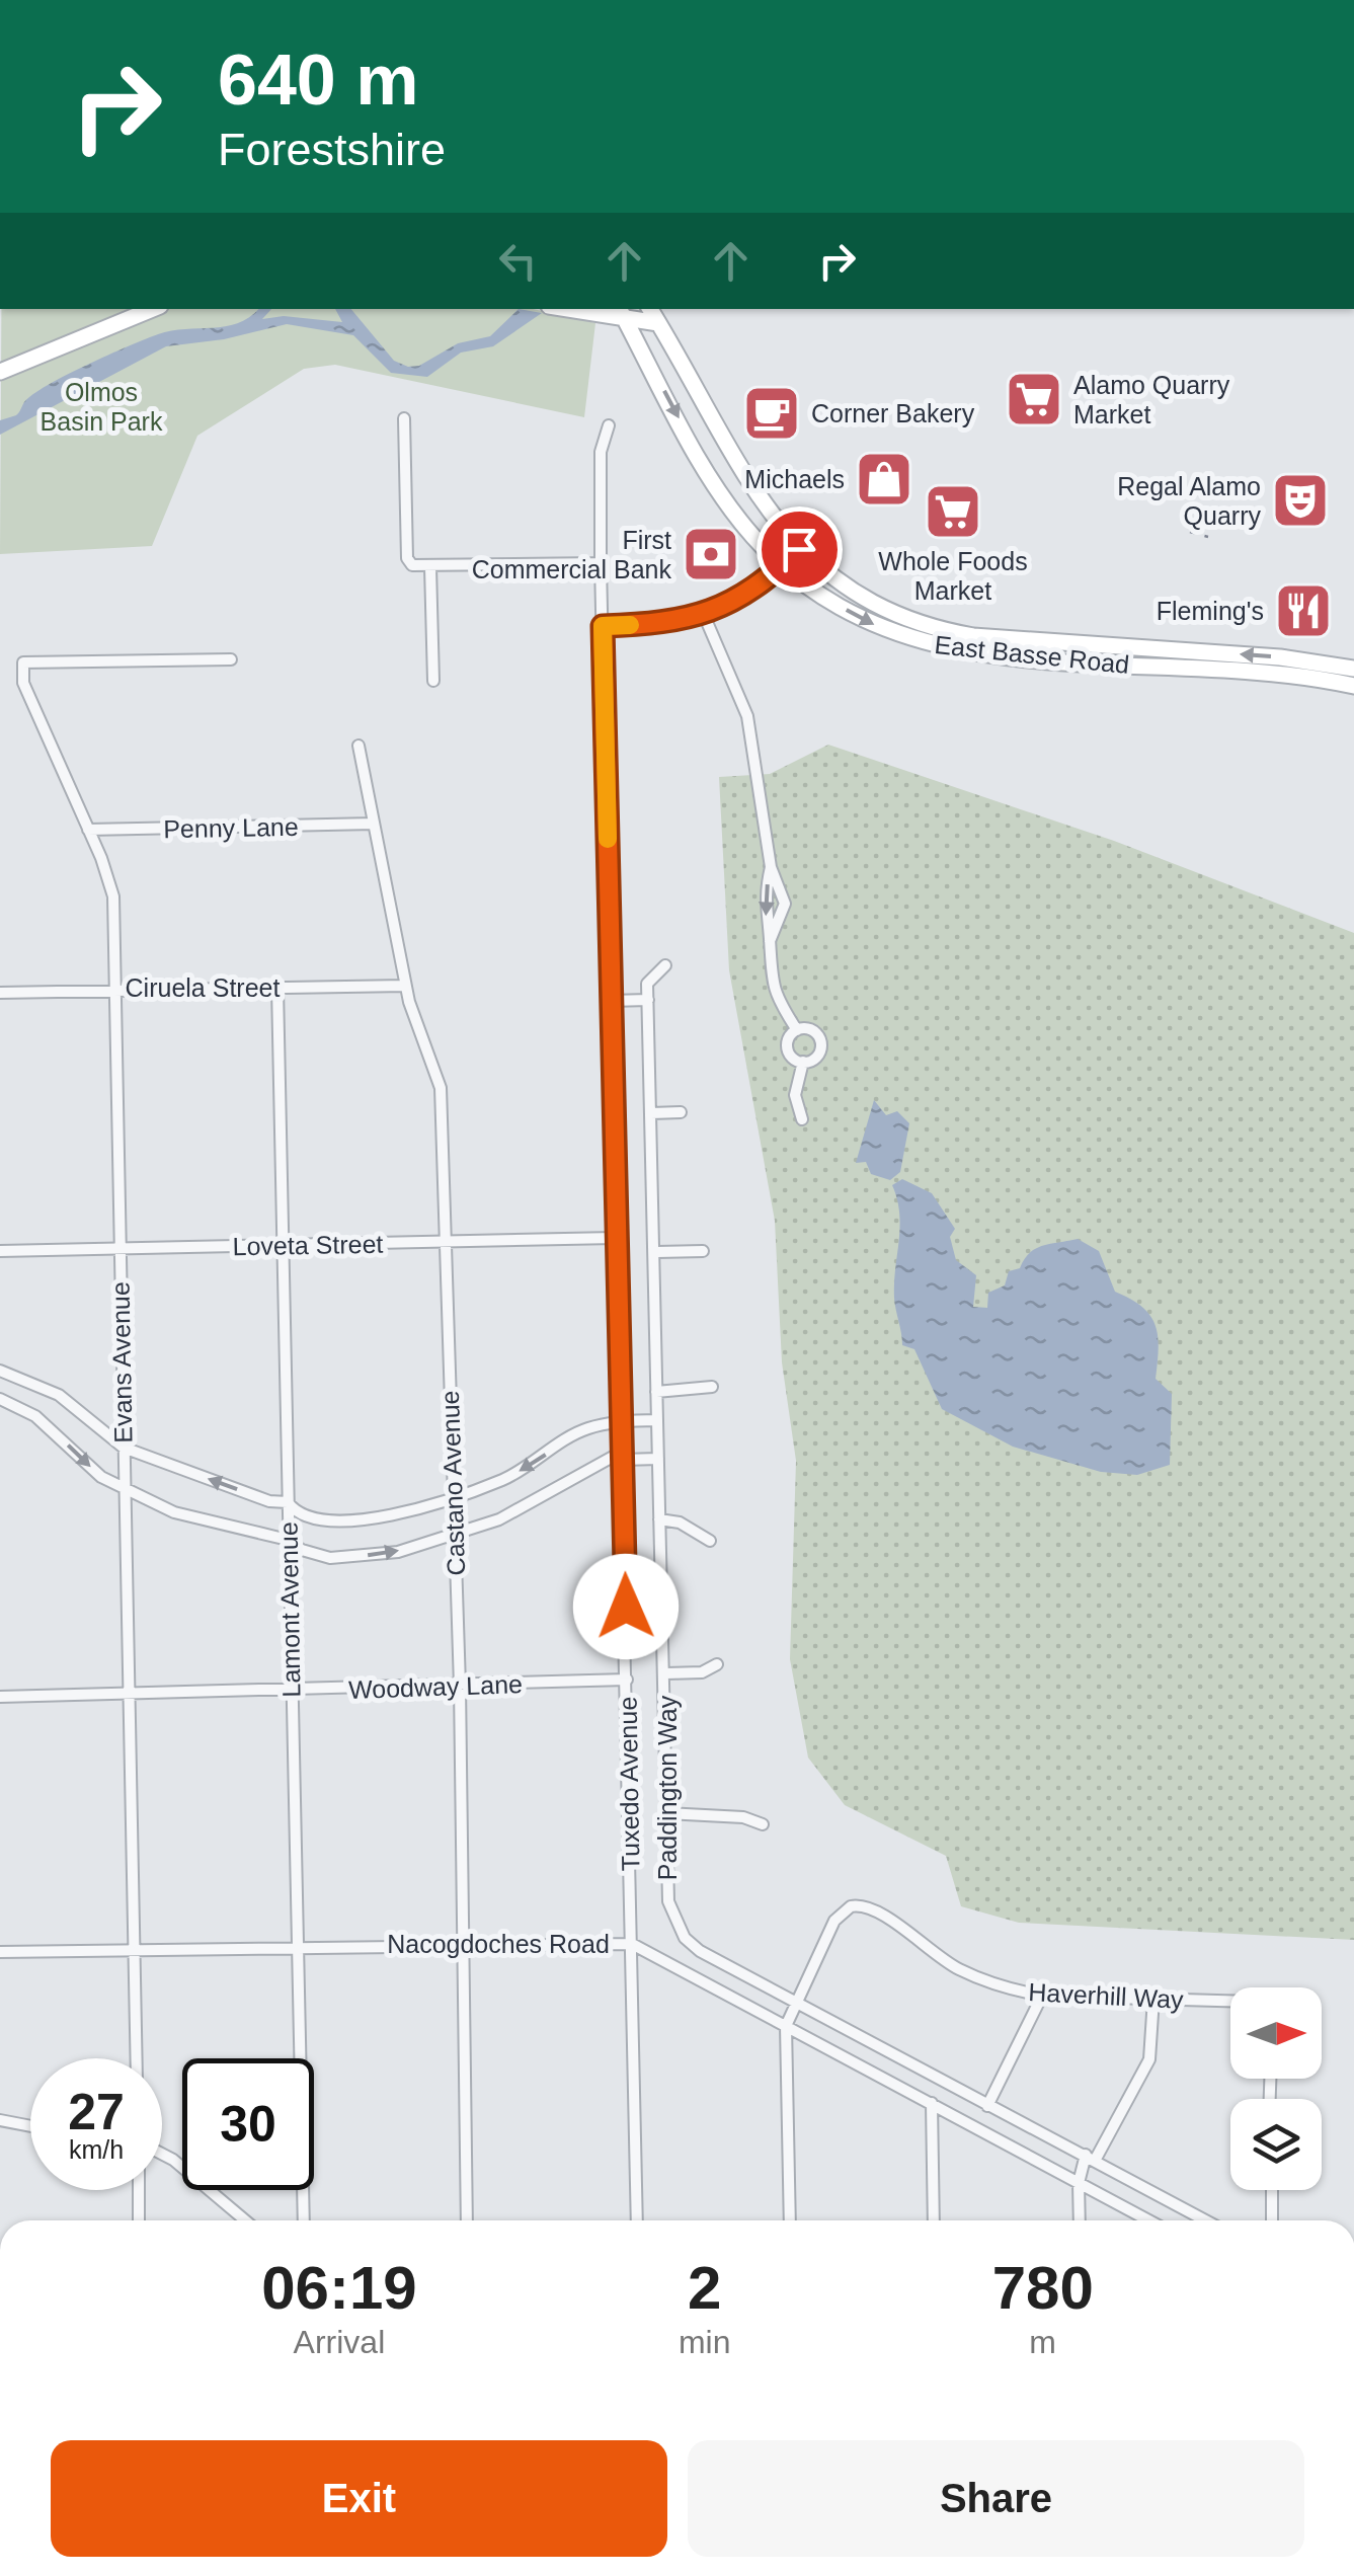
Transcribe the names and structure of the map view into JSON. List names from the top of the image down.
{
  "streets": {
    "main road": ["East Basse Road"],
    "street": [
      "Penny Lane",
      "Ciruela Street",
      "Loveta Street",
      "Evans Avenue",
      "Castano Avenue",
      "Lamont Avenue",
      "Woodway Lane",
      "Tuxedo Avenue",
      "Paddington Way",
      "Nacogdoches Road",
      "Haverhill Way"
    ]
  },
  "crossings": [
    ["Penny Lane", "Evans Avenue"],
    ["Penny Lane", "Castano Avenue"],
    ["Ciruela Street", "Evans Avenue"],
    ["Ciruela Street", "Castano Avenue"],
    ["Ciruela Street", "Lamont Avenue"],
    ["Loveta Street", "Evans Avenue"],
    ["Loveta Street", "Castano Avenue"],
    ["Loveta Street", "Lamont Avenue"],
    ["Loveta Street", "Tuxedo Avenue"],
    ["Evans Avenue", "Woodway Lane"],
    ["Evans Avenue", "Nacogdoches Road"],
    ["Castano Avenue", "Woodway Lane"],
    ["Castano Avenue", "Nacogdoches Road"],
    ["Lamont Avenue", "Woodway Lane"],
    ["Lamont Avenue", "Nacogdoches Road"],
    ["Woodway Lane", "Tuxedo Avenue"],
    ["Tuxedo Avenue", "Nacogdoches Road"],
    ["Paddington Way", "Haverhill Way"],
    ["Nacogdoches Road", "Haverhill Way"]
  ],
  "parks": ["Olmos Basin Park"],
  "places": {
    "supermarket": ["Alamo Quarry Market", "Whole Foods Market"],
    "cafe": ["Corner Bakery"],
    "shop": ["Michaels"],
    "theatre": ["Regal Alamo Quarry"],
    "bank": ["First Commercial Bank"],
    "restaurant": ["Fleming's"]
  },
  "north": "right",
  "page": {
    "turn": ["640 m", "Forestshire"],
    "speed": "27 km/h",
    "limit": "30",
    "eta": [
      "06:19",
      "Arrival",
      "2",
      "min",
      "780",
      "m"
    ],
    "buttons": ["Exit", "Share"]
  }
}
